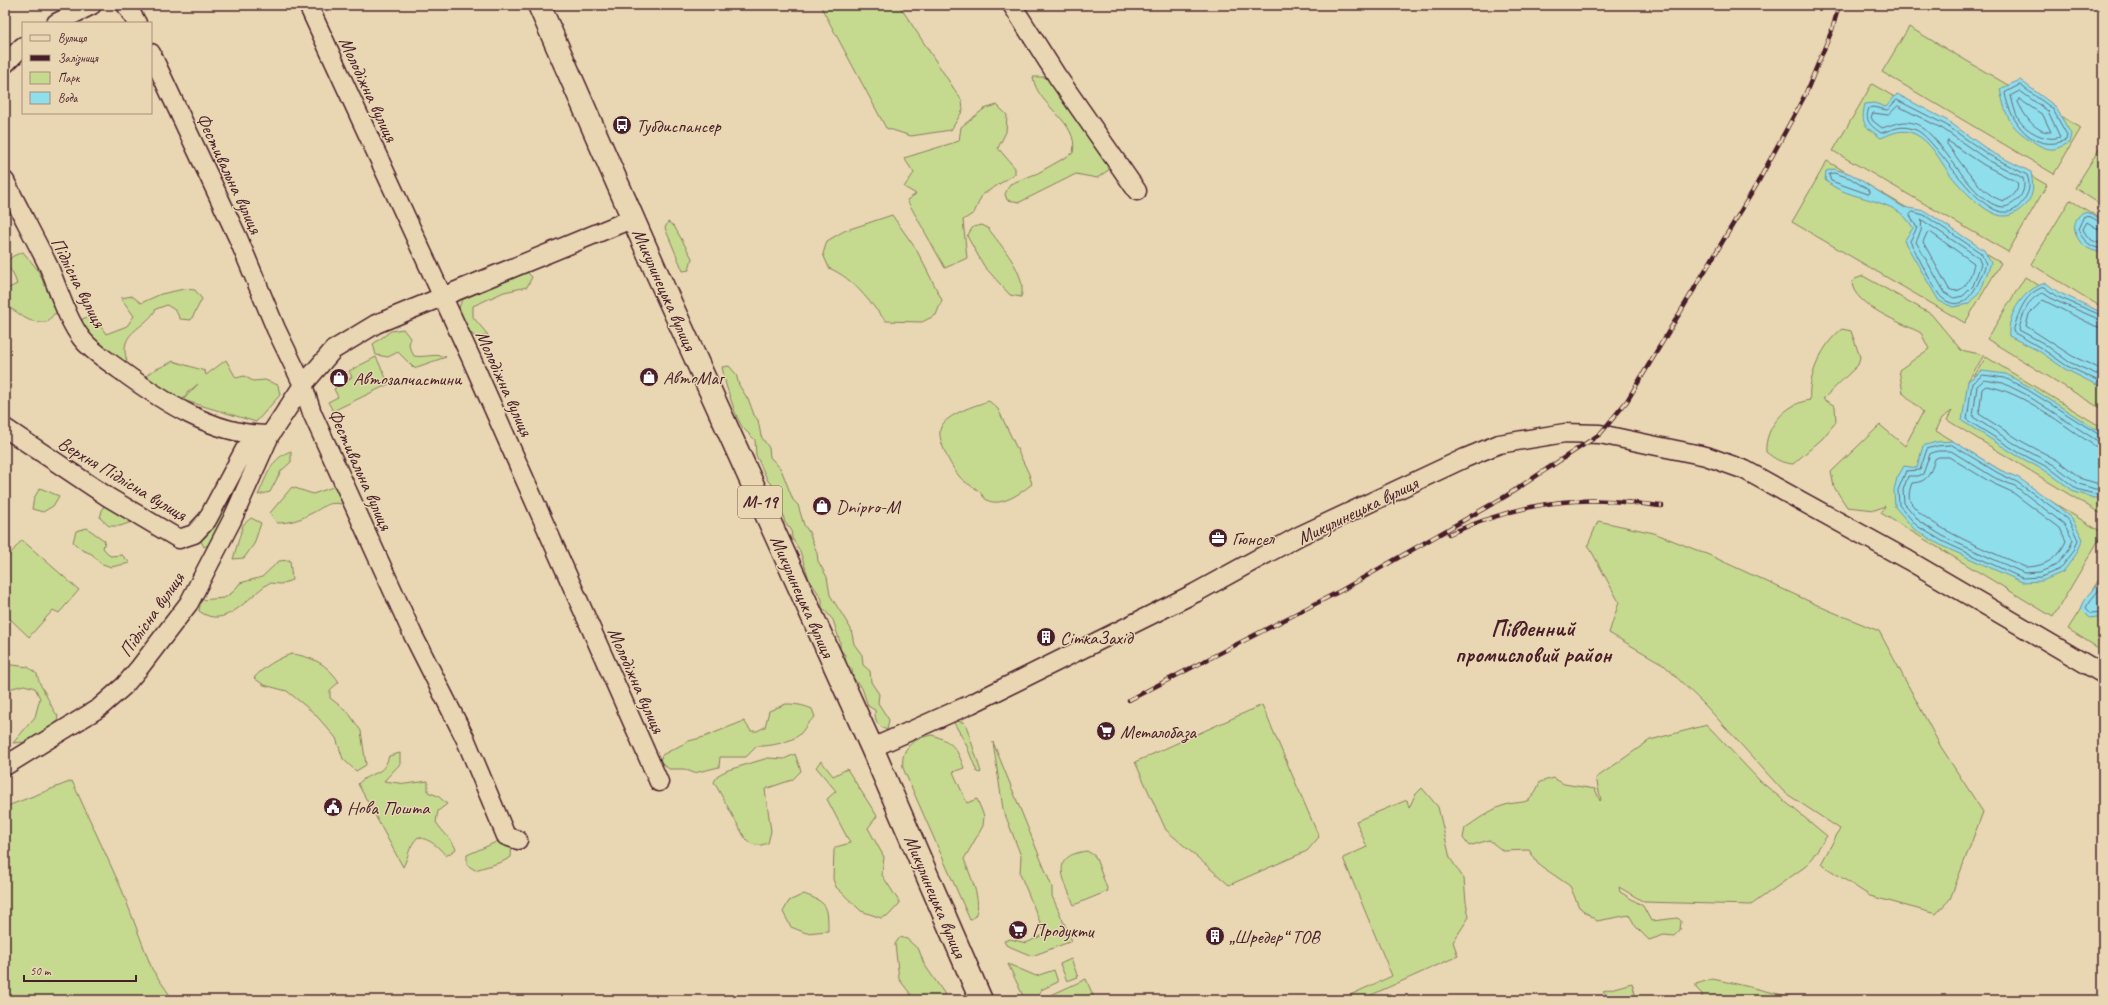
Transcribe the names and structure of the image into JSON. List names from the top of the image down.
{
  "streets": {
    "highway": ["Микулинецька вулиця", "М-19"],
    "street": [
      "Молодіжна вулиця",
      "Фестивальна вулиця",
      "Підлісна вулиця",
      "Верхня Підлісна вулиця"
    ]
  },
  "crossings": [
    ["Молодіжна вулиця", "Підлісна вулиця"],
    ["Фестивальна вулиця", "Підлісна вулиця"],
    ["Підлісна вулиця", "Микулинецька вулиця"],
    ["Підлісна вулиця", "Верхня Підлісна вулиця"]
  ],
  "districts": ["Південний промисловий район"],
  "places": {
    "bus stop": ["Тубдиспансер"],
    "shop": ["АвтоМаг", "Автозапчастини", "Dnipro-M"],
    "office": ["Гюнсел"],
    "building": ["СіткаЗахід", "„Шредер“ ТОВ"],
    "supermarket": ["Металобаза", "Продукти"],
    "public building": ["Нова Пошта"]
  },
  "legend": [
    "Вулиця",
    "Залізниця",
    "Парк",
    "Вода"
  ],
  "scale_bar": "50 m"
}
